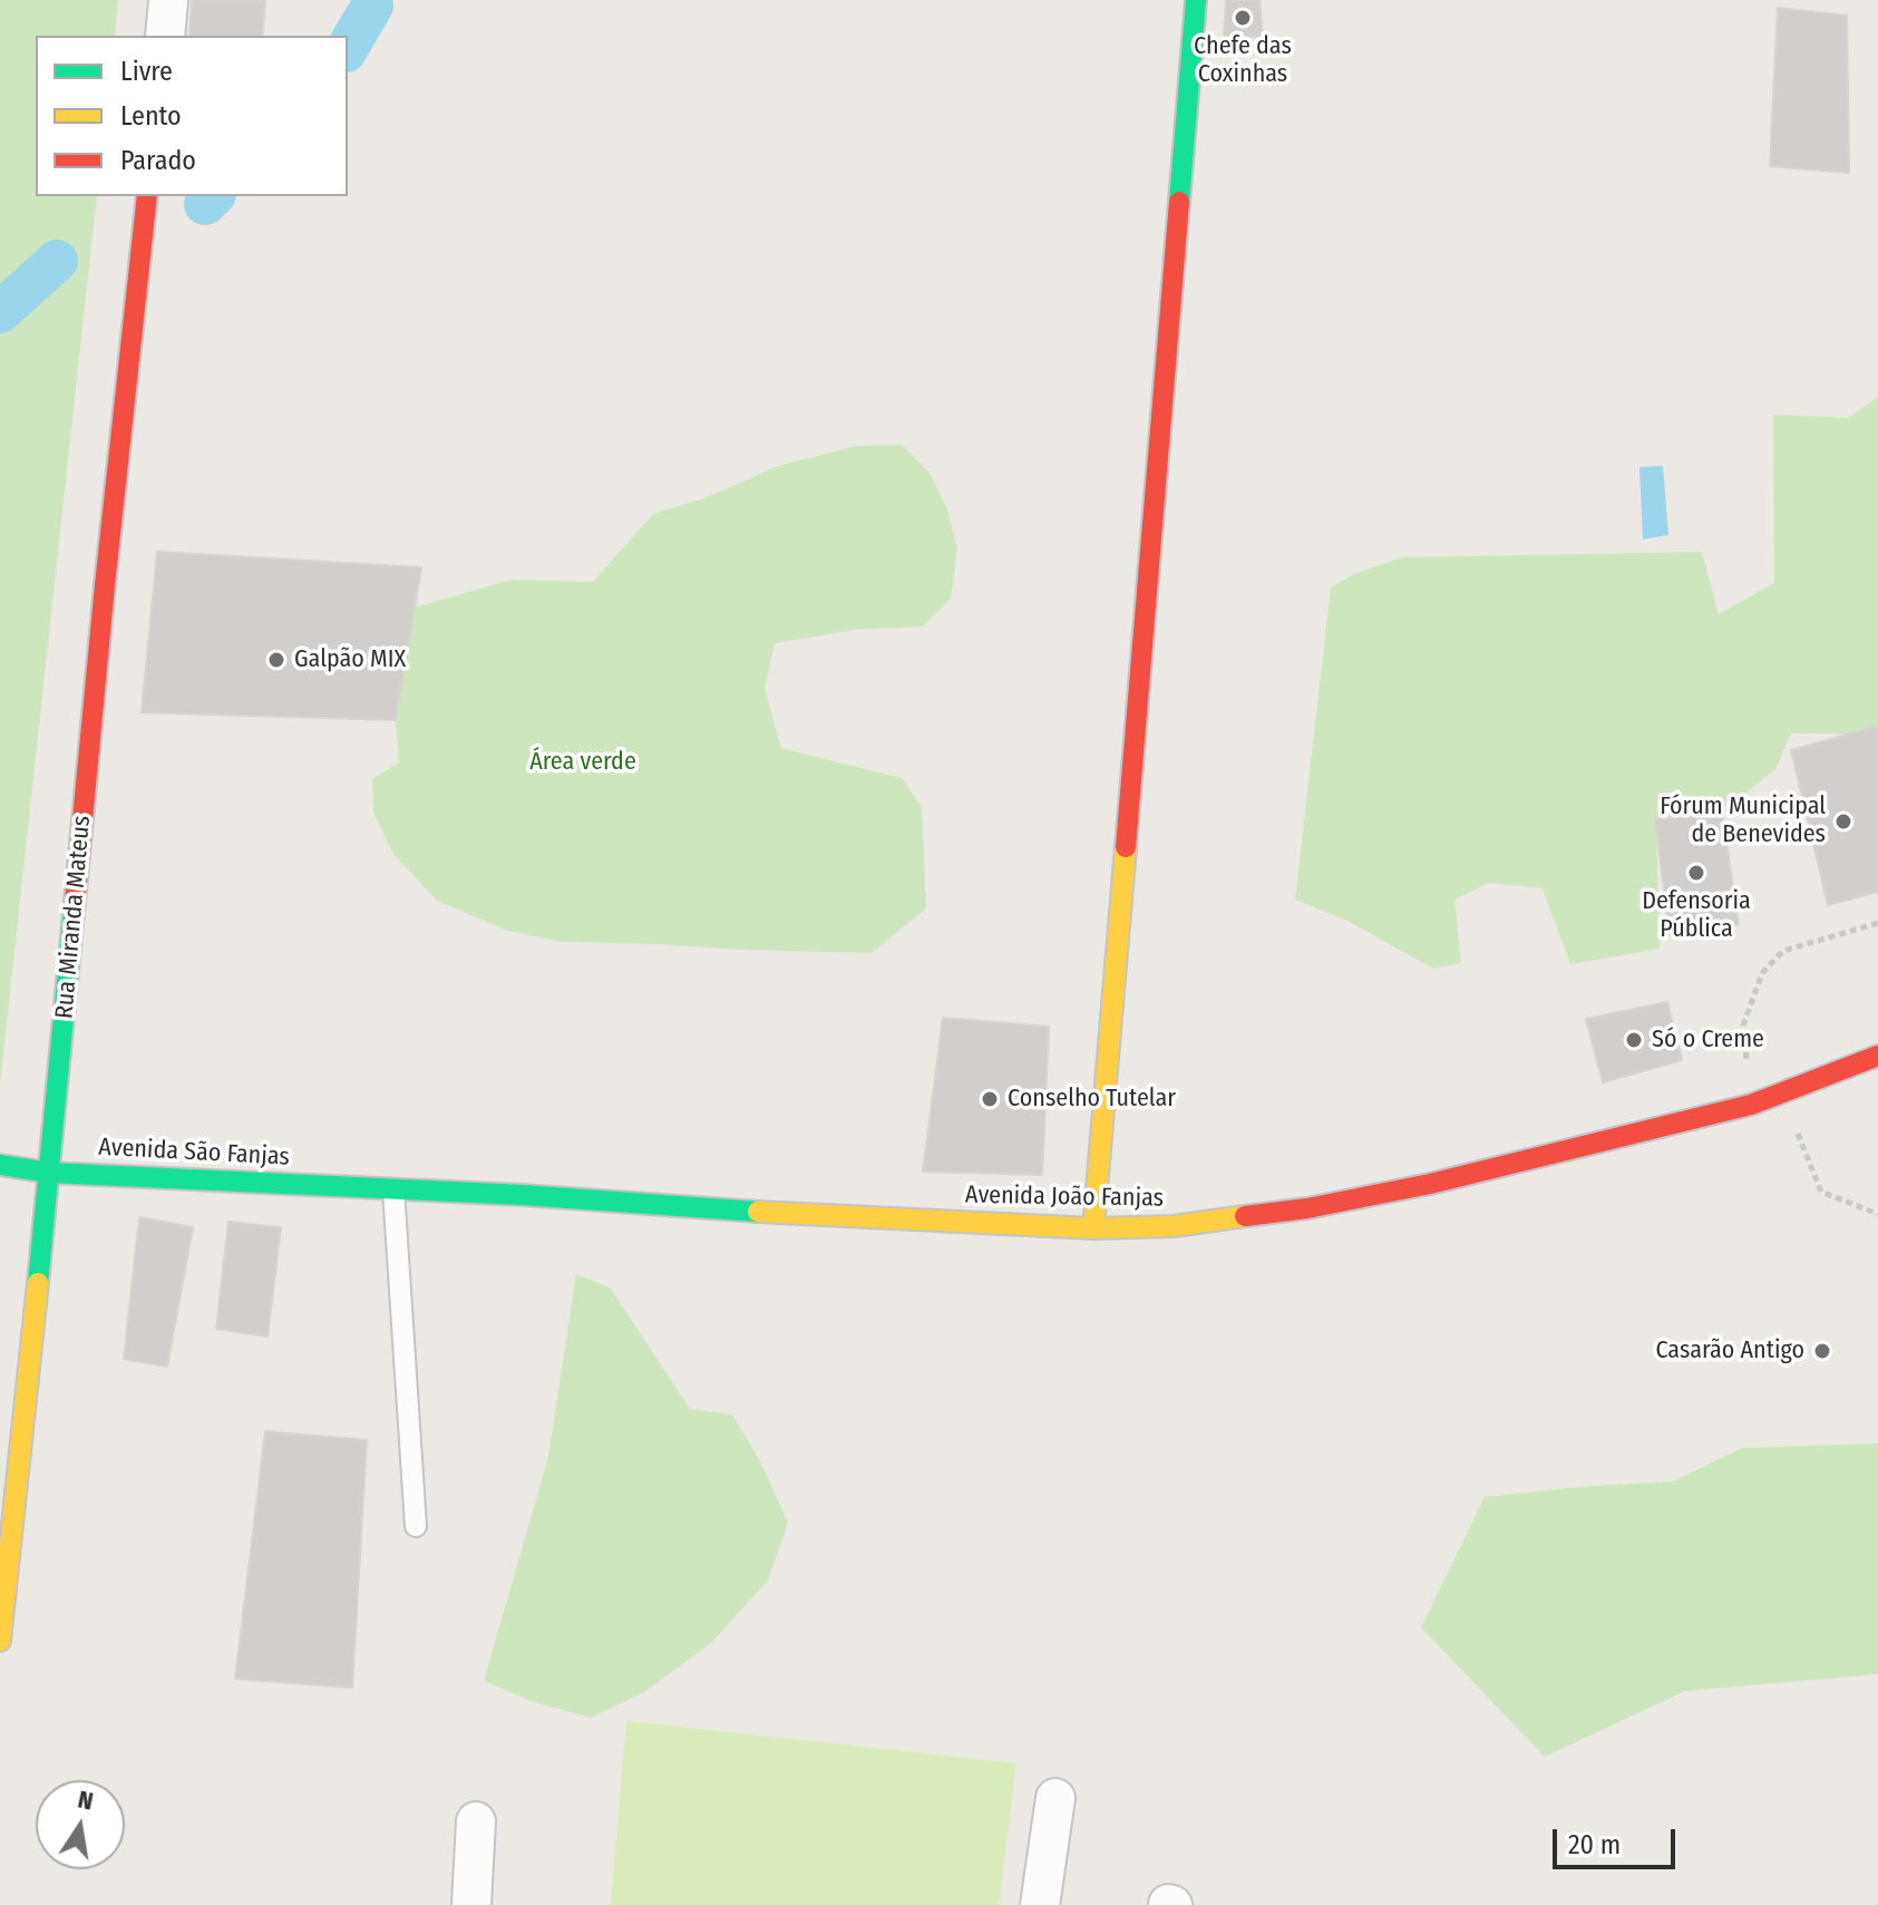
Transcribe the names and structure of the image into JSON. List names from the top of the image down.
{
  "streets": {
    "street": ["Rua Miranda Mateus", "Avenida São Fanjas", "Avenida João Fanjas"]
  },
  "crossings": [
    ["Rua Miranda Mateus", "Avenida São Fanjas"],
    ["Avenida São Fanjas", "Avenida João Fanjas"]
  ],
  "parks": ["Área verde"],
  "places": [
    "Chefe das Coxinhas",
    "Galpão MIX",
    "Fórum Municipal de Benevides",
    "Defensoria Pública",
    "Só o Creme",
    "Conselho Tutelar",
    "Casarão Antigo"
  ],
  "legend": ["Livre", "Lento", "Parado"],
  "scale_bar": "20 m",
  "north": "top"
}
